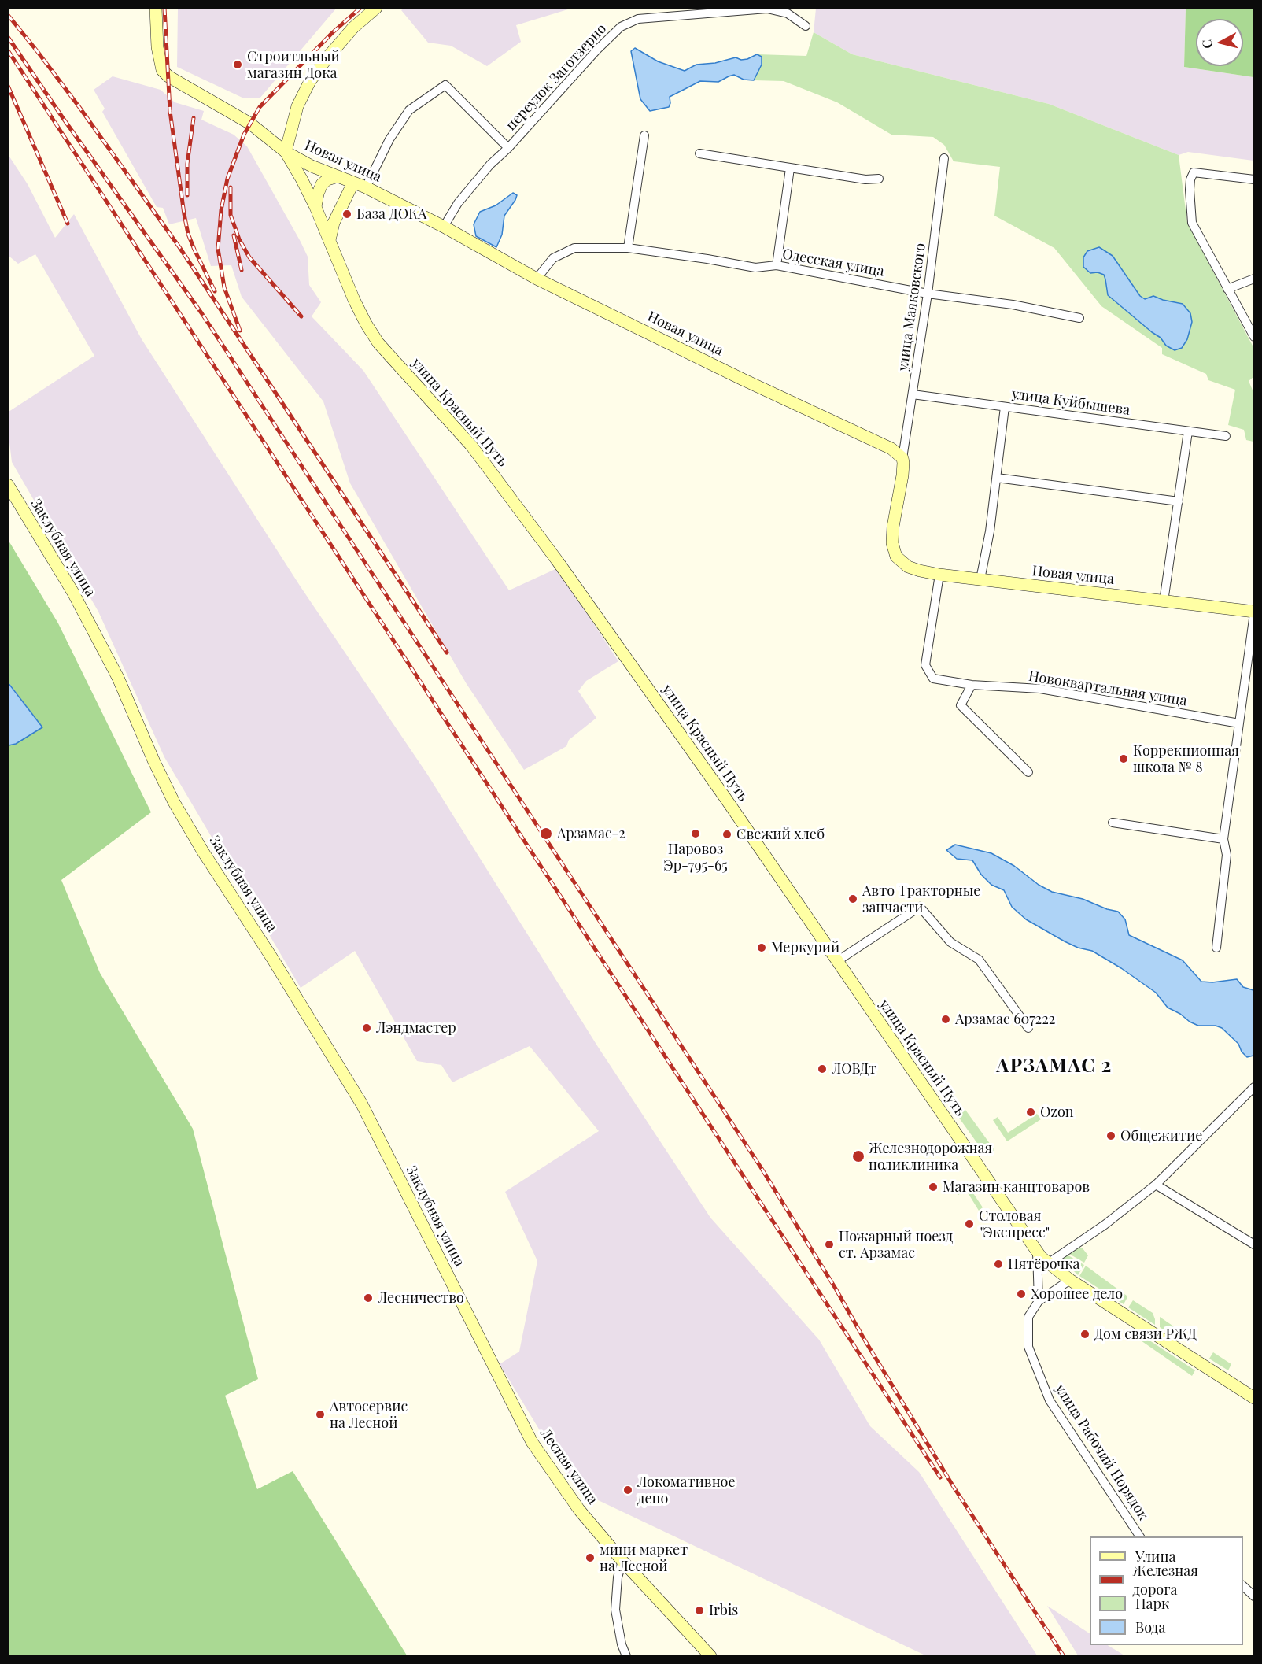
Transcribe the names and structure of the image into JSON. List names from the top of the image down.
{
  "streets": {
    "main road": [
      "Новая улица",
      "улица Красный Путь",
      "Заклубная улица",
      "Лесная улица"
    ],
    "street": [
      "переулок Заготзерно",
      "Одесская улица",
      "улица Маяковского",
      "улица Куйбышева",
      "Новоквартальная улица",
      "улица Рабочий Порядок"
    ]
  },
  "crossings": [
    ["переулок Заготзерно", "Новая улица"],
    ["Новая улица", "Одесская улица"],
    ["Новая улица", "улица Маяковского"],
    ["Новая улица", "улица Красный Путь"],
    ["Новая улица", "Новоквартальная улица"],
    ["Одесская улица", "улица Маяковского"],
    ["улица Маяковского", "улица Куйбышева"],
    ["улица Красный Путь", "улица Рабочий Порядок"],
    ["Заклубная улица", "Лесная улица"]
  ],
  "districts": ["АРЗАМАС 2"],
  "places": [
    "Строитльный магазин Дока",
    "База ДОКА",
    "Коррекционная школа № 8",
    "Арзамас-2",
    "Паровоз Эр-795-65",
    "Свежий хлеб",
    "Авто Тракторные запчасти",
    "Меркурий",
    "Арзамас 607222",
    "Лэндмастер",
    "ЛОВДт",
    "Ozon",
    "Общежитие",
    "Железнодорожная поликлиника",
    "Магазин канцтоваров",
    "Столовая \"Экспресс\"",
    "Пожарный поезд ст. Арзамас",
    "Пятёрочка",
    "Хорошее дело",
    "Лесничество",
    "Дом связи РЖД",
    "Автосервис на Лесной",
    "Локомативное депо",
    "мини маркет на Лесной",
    "Irbis"
  ],
  "legend": [
    "Улица",
    "Железная дорога",
    "Парк",
    "Вода"
  ],
  "north": "left"
}
